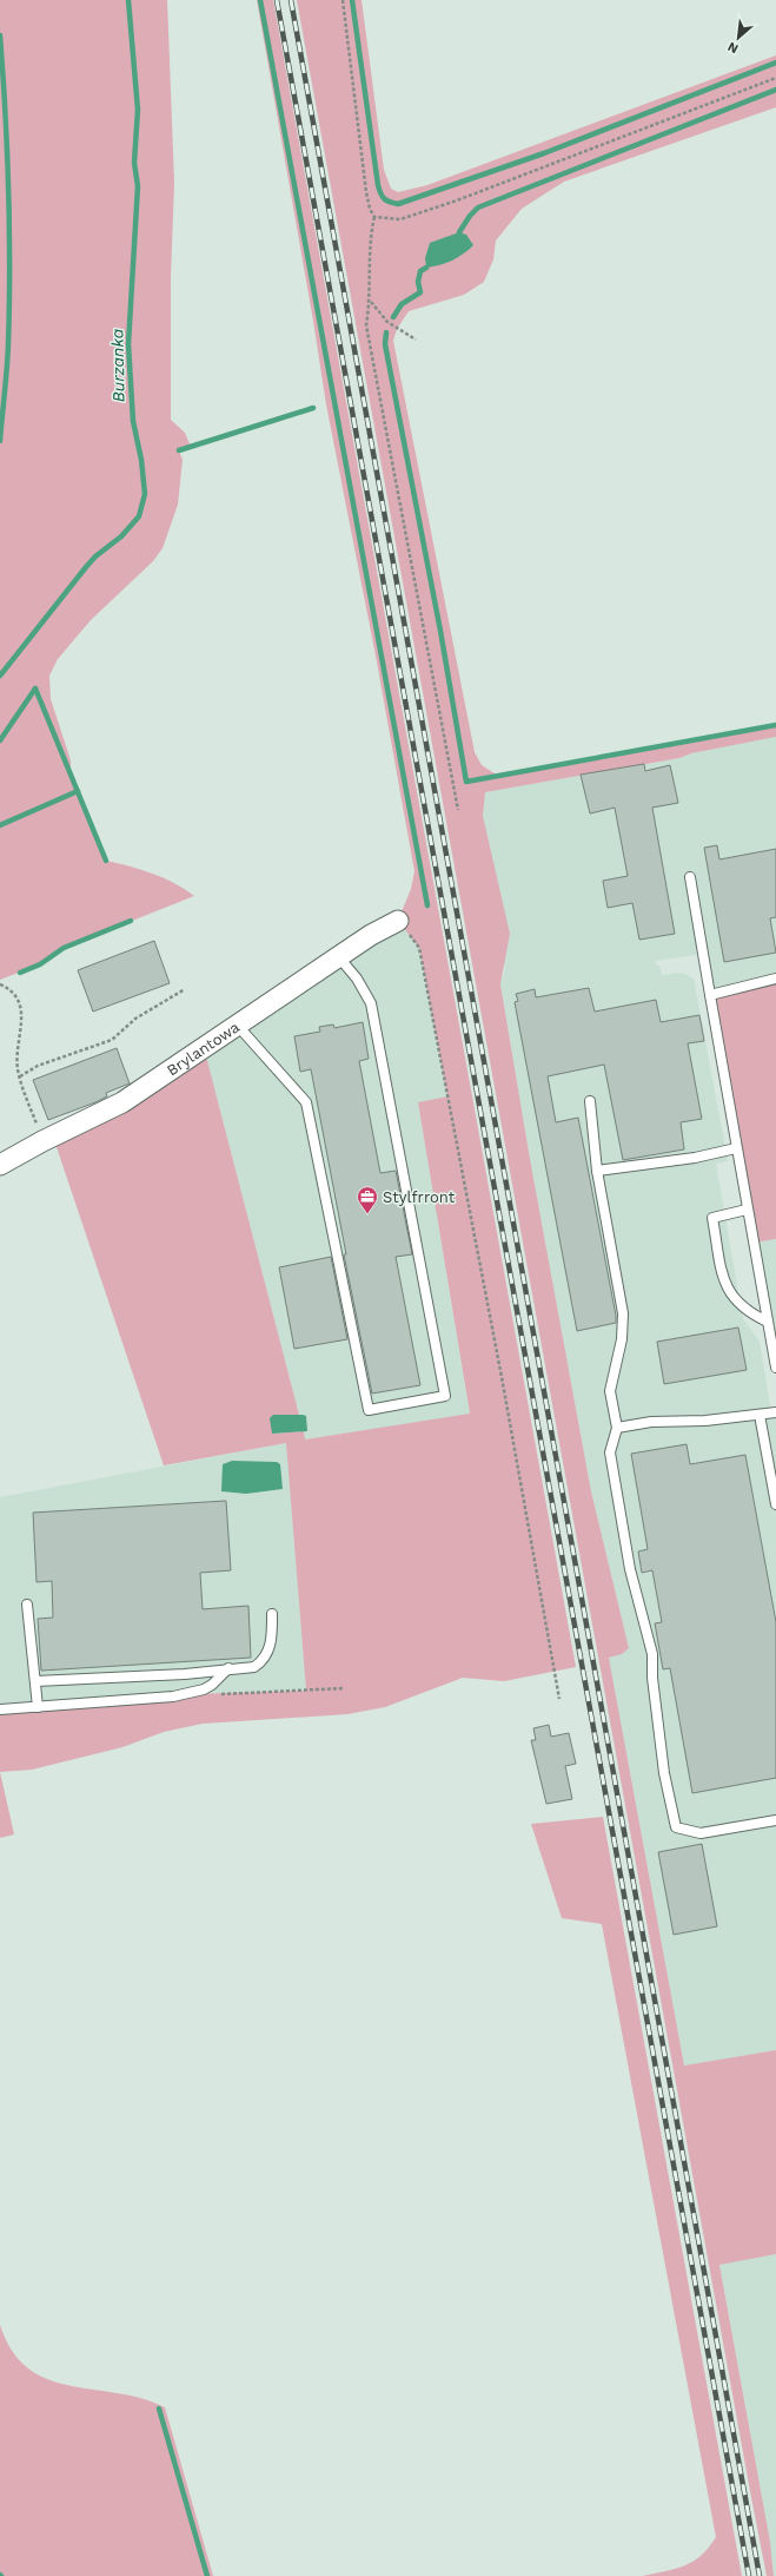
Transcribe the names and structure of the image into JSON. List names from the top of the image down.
{
  "streets": {
    "street": ["Brylantowa"]
  },
  "water": ["Burzanka"],
  "places": {
    "office": ["Stylfrront"]
  },
  "north": "bottom left"
}
